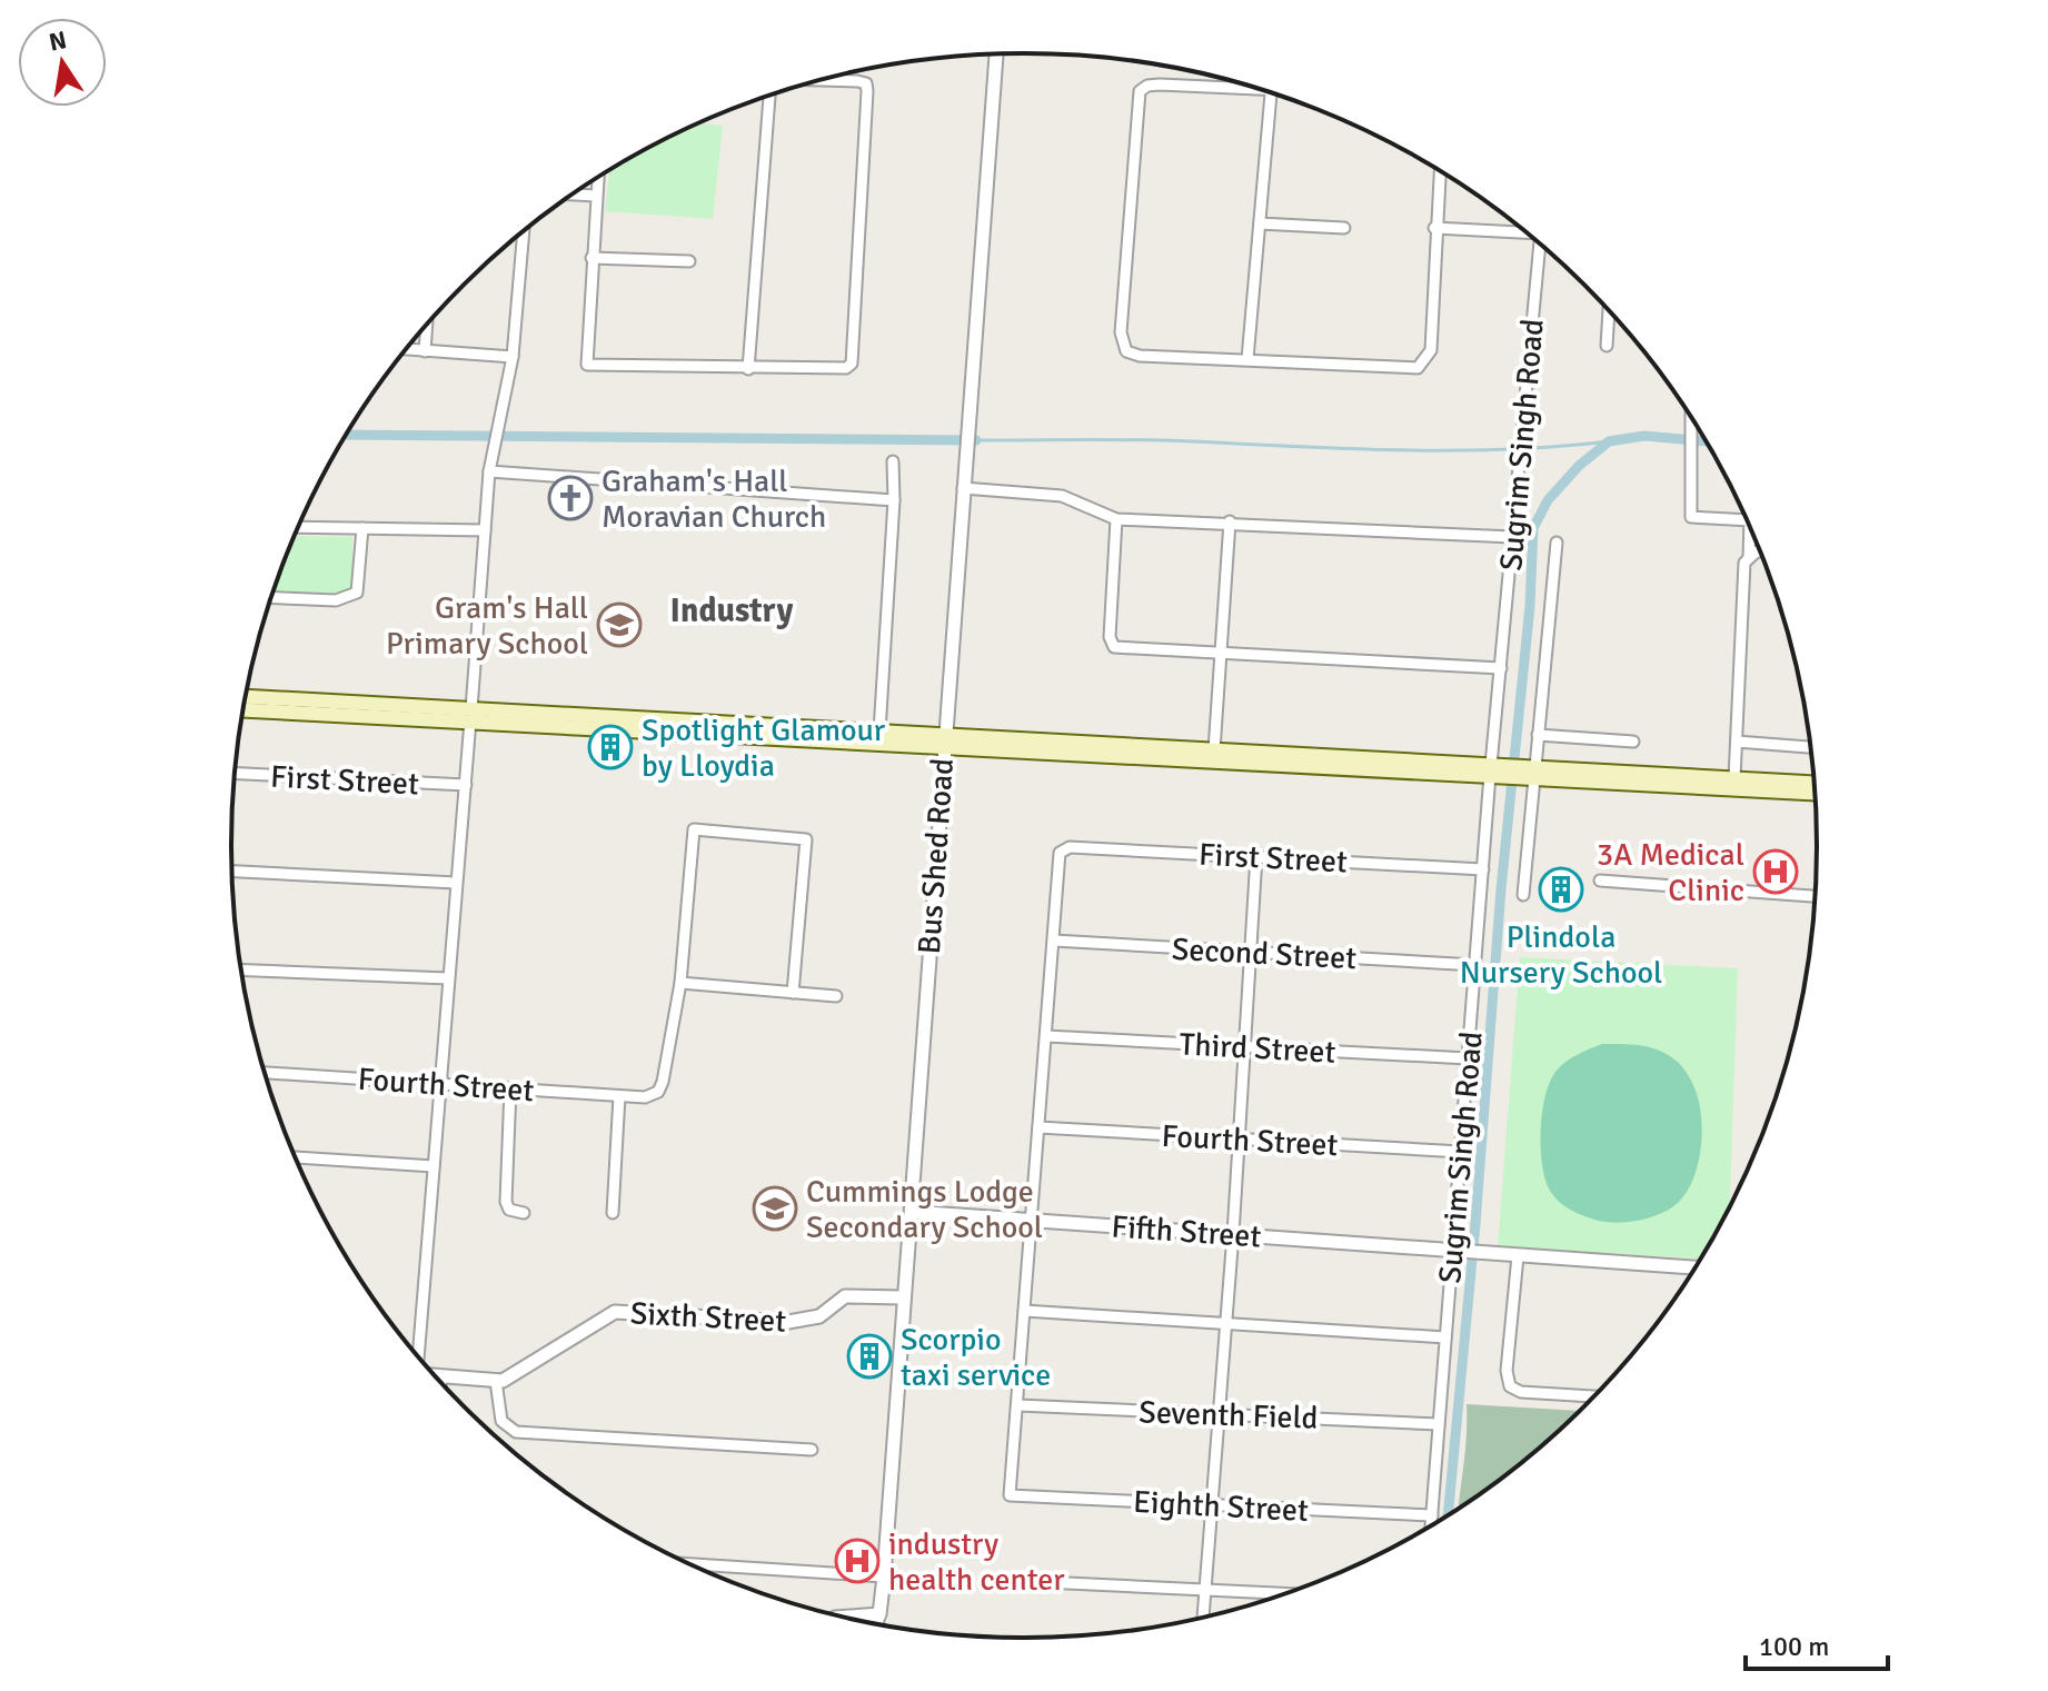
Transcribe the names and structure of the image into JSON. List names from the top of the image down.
{
  "streets": {
    "street": [
      "Sugrim Singh Road",
      "First Street",
      "Bus Shed Road",
      "Second Street",
      "Third Street",
      "Fourth Street",
      "Fifth Street",
      "Sixth Street",
      "Seventh Field",
      "Eighth Street"
    ]
  },
  "crossings": [
    ["Sugrim Singh Road", "First Street"],
    ["Sugrim Singh Road", "Second Street"],
    ["Sugrim Singh Road", "Third Street"],
    ["Sugrim Singh Road", "Fourth Street"],
    ["Sugrim Singh Road", "Fifth Street"],
    ["Sugrim Singh Road", "Seventh Field"],
    ["Sugrim Singh Road", "Eighth Street"],
    ["First Street", "Second Street"],
    ["Bus Shed Road", "Fifth Street"],
    ["Bus Shed Road", "Sixth Street"],
    ["Seventh Field", "Eighth Street"]
  ],
  "districts": ["Industry"],
  "places": {
    "church": ["Graham's Hall Moravian Church"],
    "school or university": ["Gram's Hall Primary School", "Cummings Lodge Secondary School"],
    "building": ["Spotlight Glamour by Lloydia", "Plindola Nursery School", "Scorpio taxi service"],
    "hospital": ["3A Medical Clinic", "industry health center"]
  },
  "scale_bar": "100 m",
  "north": "top"
}
